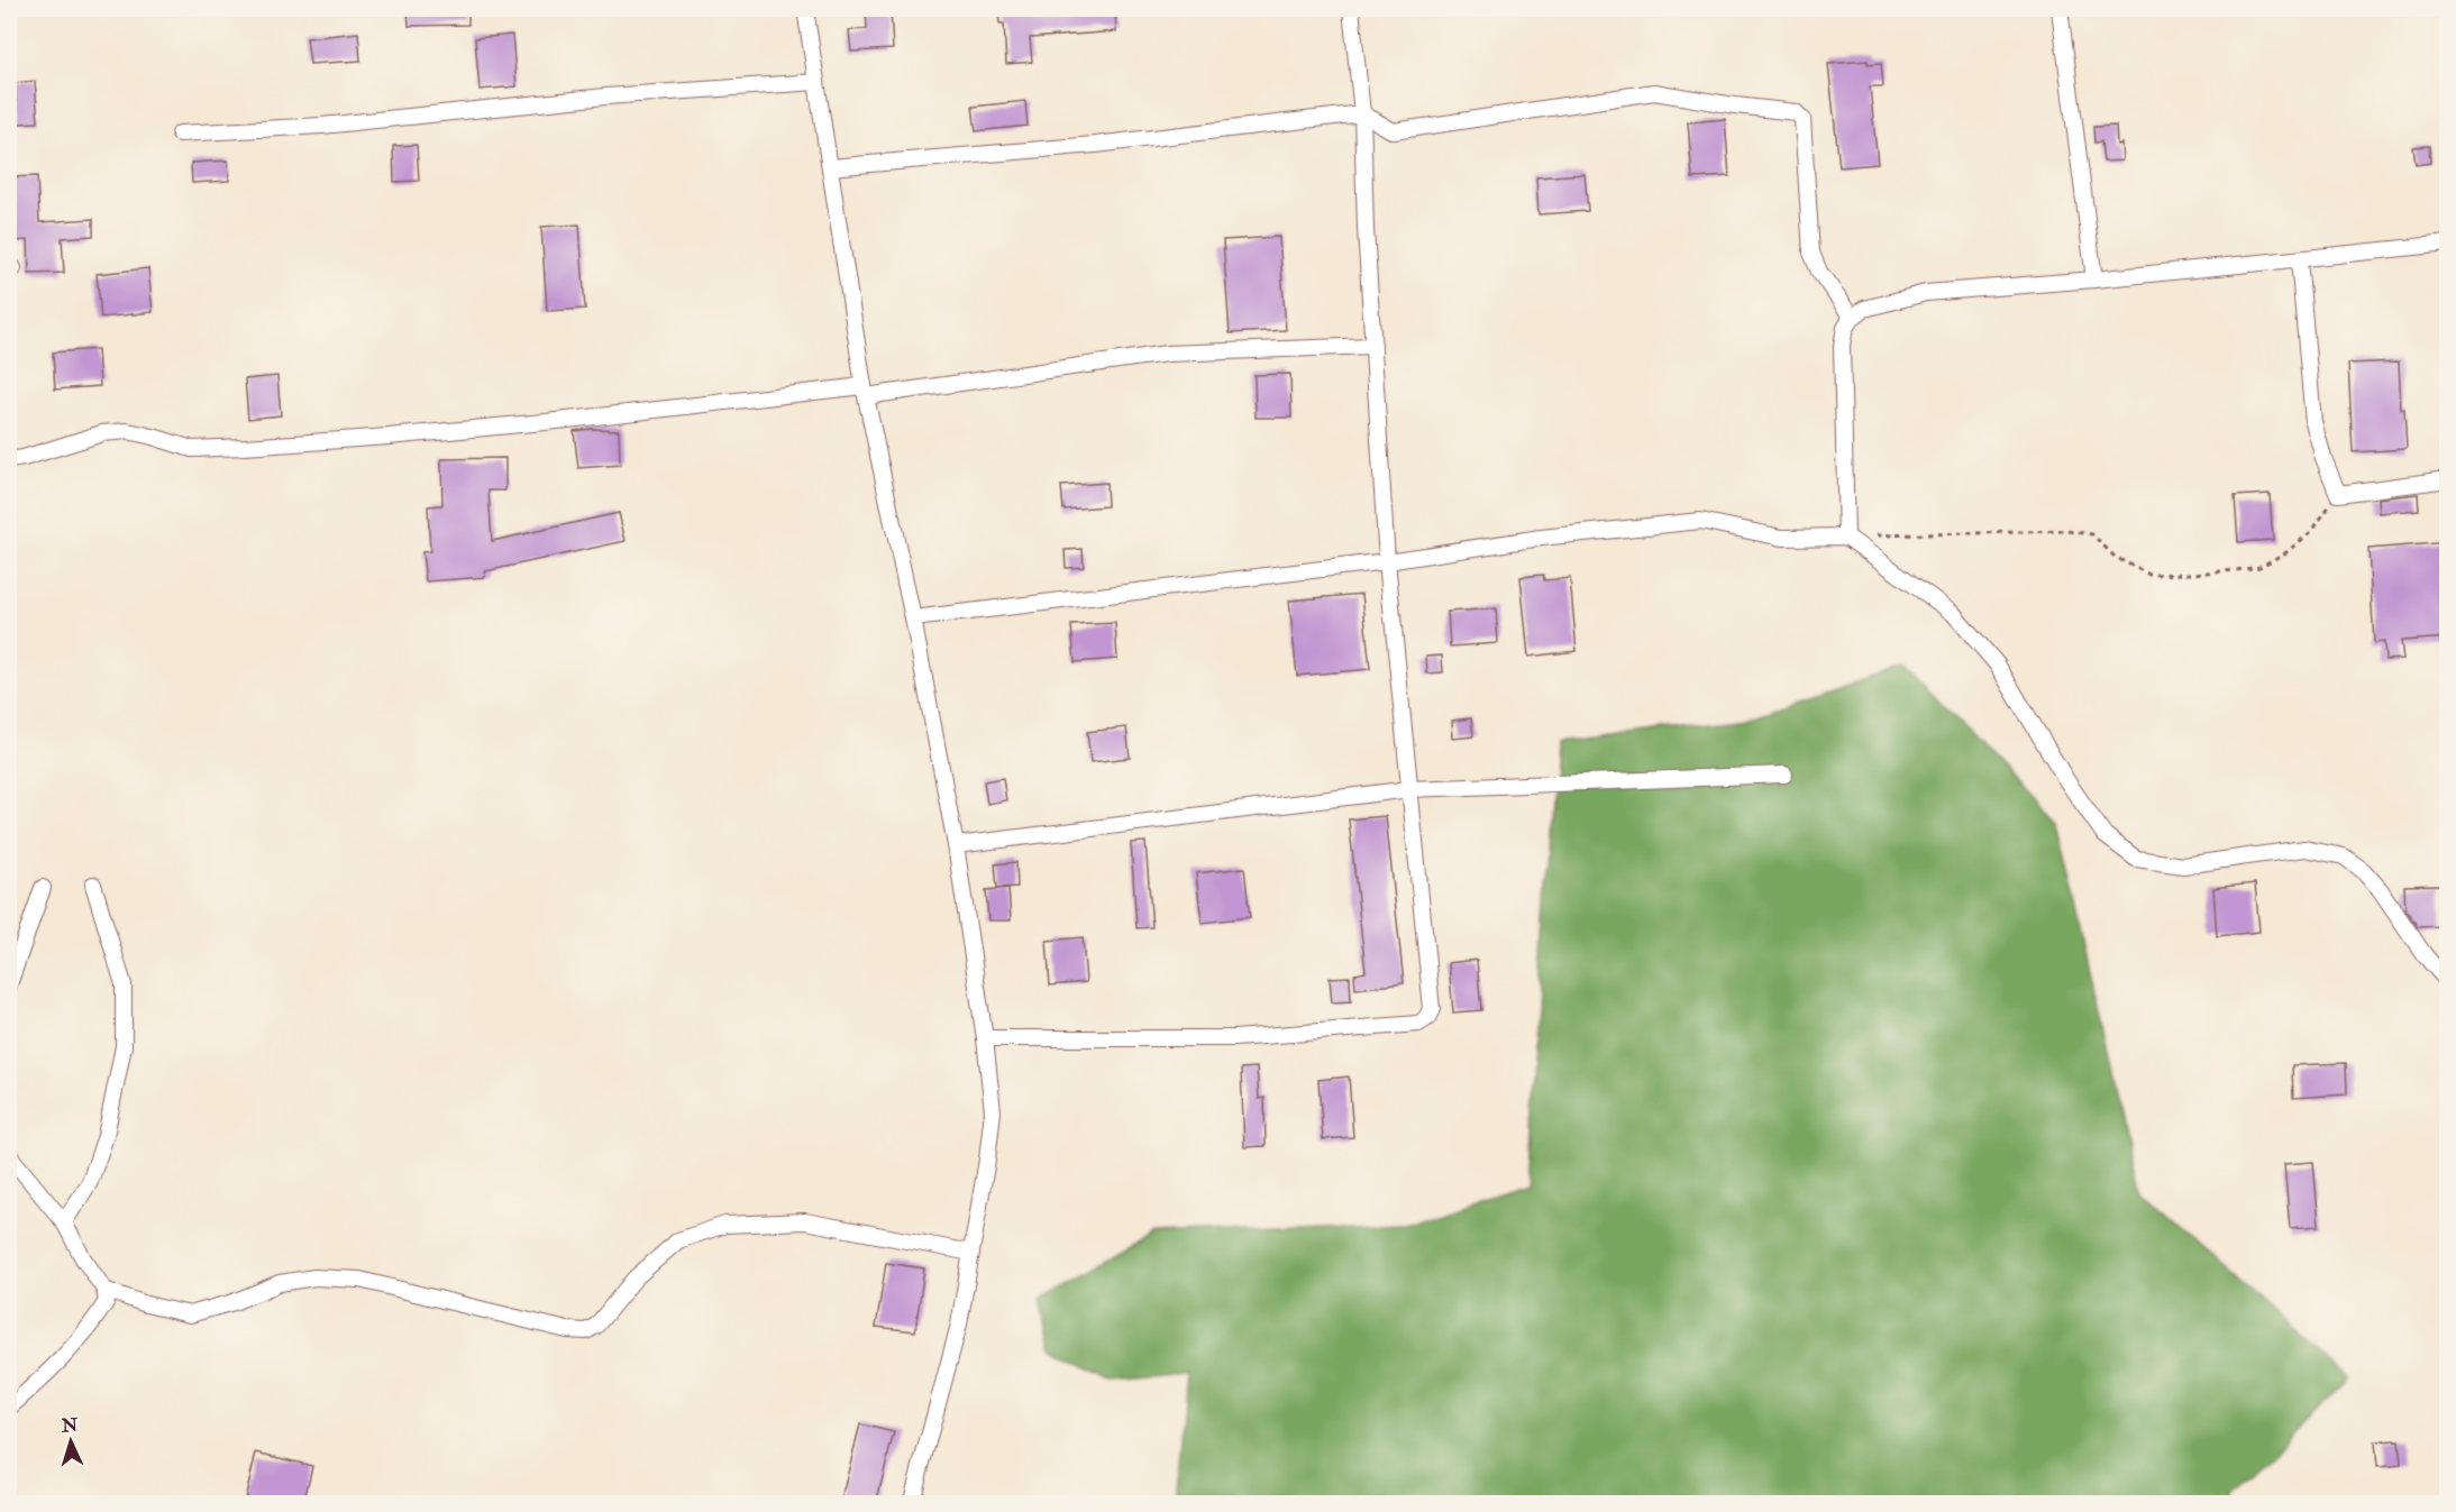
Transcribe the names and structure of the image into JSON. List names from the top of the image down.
{
  "north": "top"
}
